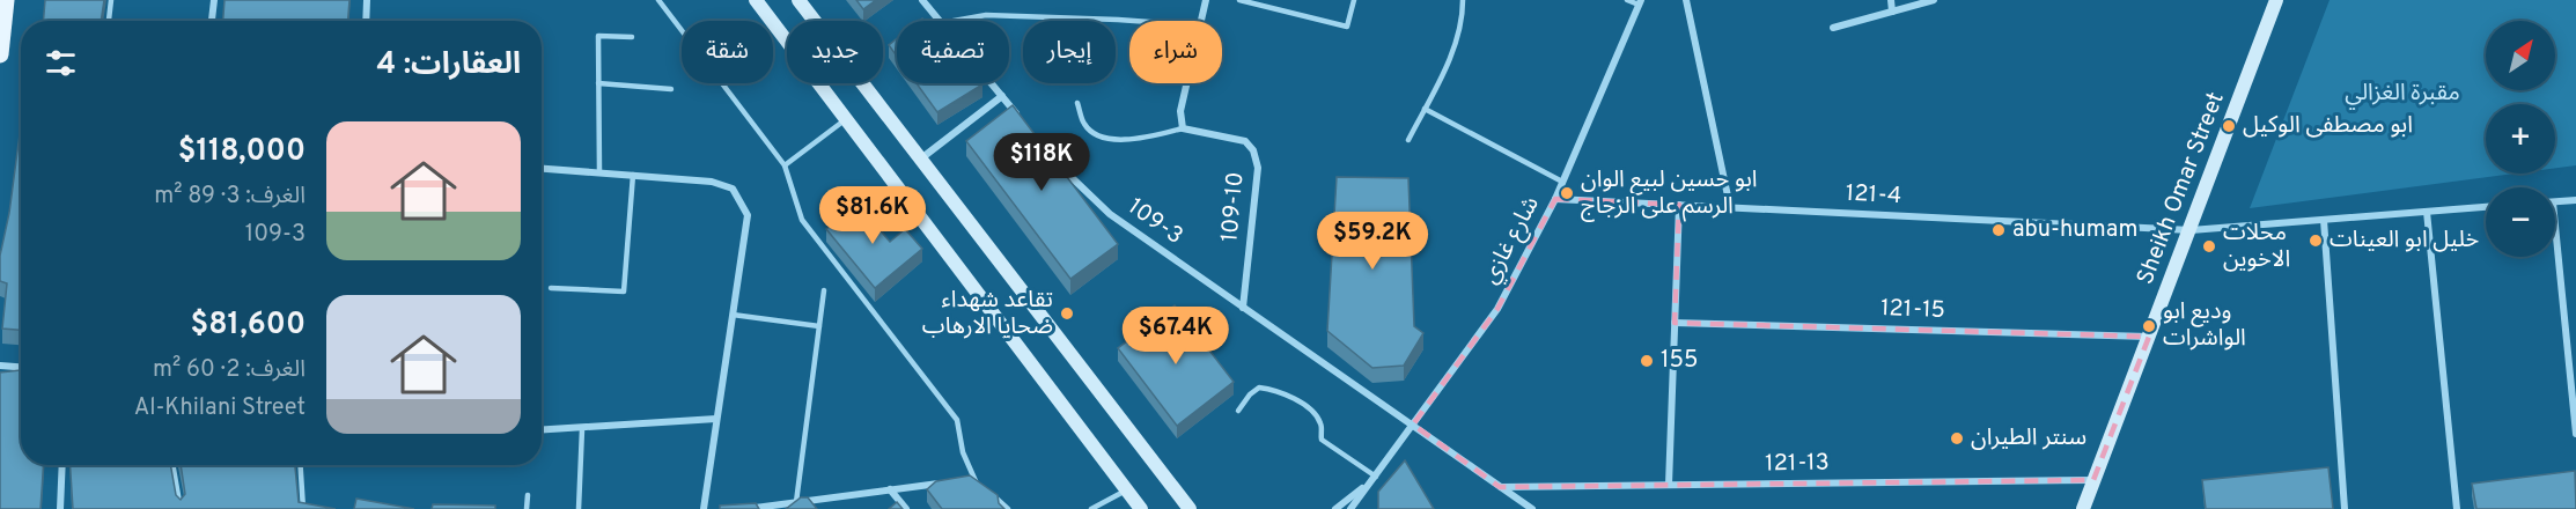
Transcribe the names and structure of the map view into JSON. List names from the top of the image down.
{
  "streets": {
    "main road": ["Sheikh Omar Street"],
    "street": [
      "121-4",
      "109-10",
      "109-3",
      "شارع غازي",
      "121-15",
      "121-13"
    ]
  },
  "crossings": [
    ["Sheikh Omar Street", "121-4"],
    ["Sheikh Omar Street", "121-15"],
    ["Sheikh Omar Street", "121-13"],
    ["121-4", "شارع غازي"],
    ["109-10", "109-3"],
    ["109-3", "شارع غازي"],
    ["109-3", "121-13"]
  ],
  "parks": ["مقبرة الغزالي"],
  "places": [
    "ابو مصطفى الوكيل",
    "ابو حسين لبيع الوان الرسم على الزجاج",
    "abu-humam",
    "خليل ابو العينات",
    "محلات الاخوين",
    "تقاعد شهداء ضحايا الارهاب",
    "وديع ابو الواشرات",
    "155",
    "سنتر الطيران"
  ],
  "north": "top right",
  "page": {
    "map_buttons": ["+", "−"],
    "chip": [
      "شراء",
      "إيجار",
      "تصفية",
      "جديد",
      "شقة"
    ],
    "heading": "العقارات: 4",
    "list": [
      {
        "name": "$118,000",
        "note": "الغرف: 3 · 89 m² · 109-3"
      },
      {
        "name": "$81,600",
        "note": "الغرف: 2 · 60 m² · Al-Khilani Street"
      }
    ],
    "price": [
      "$118K",
      "$81.6K",
      "$59.2K",
      "$67.4K"
    ]
  }
}
